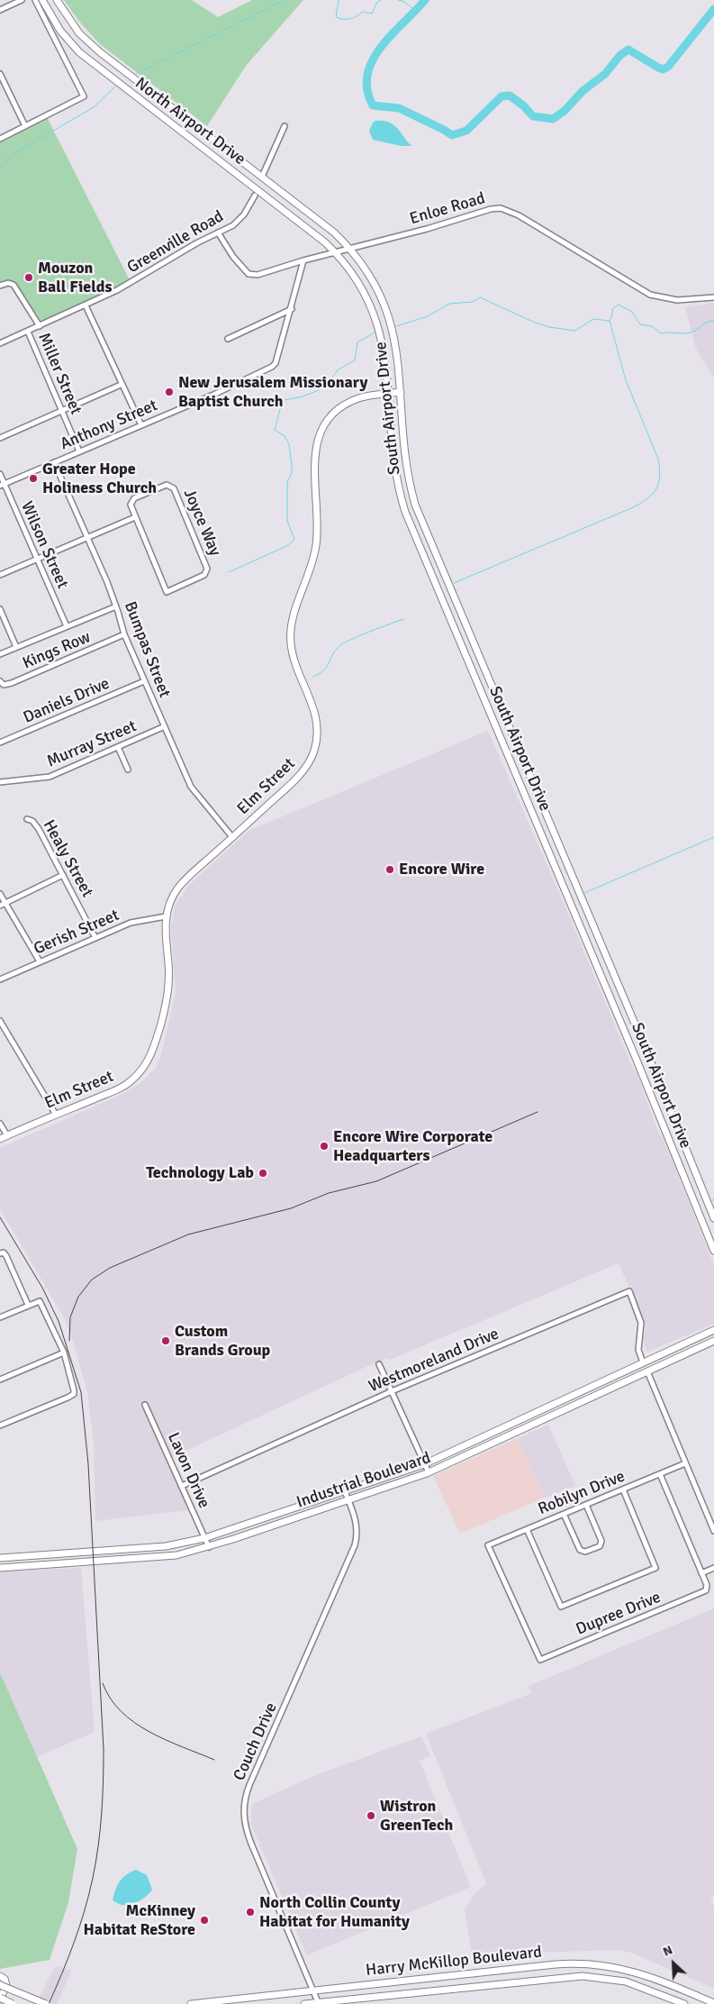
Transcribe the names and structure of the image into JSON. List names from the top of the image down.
{
  "streets": {
    "main road": [
      "North Airport Drive",
      "South Airport Drive",
      "Elm Street",
      "Industrial Boulevard",
      "Harry McKillop Boulevard"
    ],
    "street": [
      "Enloe Road",
      "Greenville Road",
      "Miller Street",
      "Anthony Street",
      "Joyce Way",
      "Wilson Street",
      "Bumpas Street",
      "Kings Row",
      "Daniels Drive",
      "Murray Street",
      "Healy Street",
      "Gerish Street",
      "Westmoreland Drive",
      "Lavon Drive",
      "Robilyn Drive",
      "Dupree Drive",
      "Couch Drive"
    ]
  },
  "crossings": [
    ["North Airport Drive", "Enloe Road"],
    ["North Airport Drive", "South Airport Drive"],
    ["Enloe Road", "Greenville Road"],
    ["Enloe Road", "South Airport Drive"],
    ["Enloe Road", "Anthony Street"],
    ["Greenville Road", "Miller Street"],
    ["Miller Street", "Anthony Street"],
    ["South Airport Drive", "Elm Street"],
    ["Anthony Street", "Wilson Street"],
    ["Anthony Street", "Bumpas Street"],
    ["Bumpas Street", "Kings Row"],
    ["Bumpas Street", "Daniels Drive"],
    ["Bumpas Street", "Murray Street"],
    ["Bumpas Street", "Elm Street"],
    ["Elm Street", "Gerish Street"],
    ["Healy Street", "Gerish Street"],
    ["Westmoreland Drive", "Lavon Drive"],
    ["Westmoreland Drive", "Industrial Boulevard"],
    ["Lavon Drive", "Industrial Boulevard"],
    ["Industrial Boulevard", "Couch Drive"],
    ["Robilyn Drive", "Dupree Drive"],
    ["Couch Drive", "Harry McKillop Boulevard"]
  ],
  "places": [
    "Mouzon Ball Fields",
    "New Jerusalem Missionary Baptist Church",
    "Greater Hope Holiness Church",
    "Encore Wire",
    "Encore Wire Corporate Headquarters",
    "Technology Lab",
    "Custom Brands Group",
    "Wistron GreenTech",
    "North Collin County Habitat for Humanity",
    "McKinney Habitat ReStore"
  ],
  "north": "top left"
}
